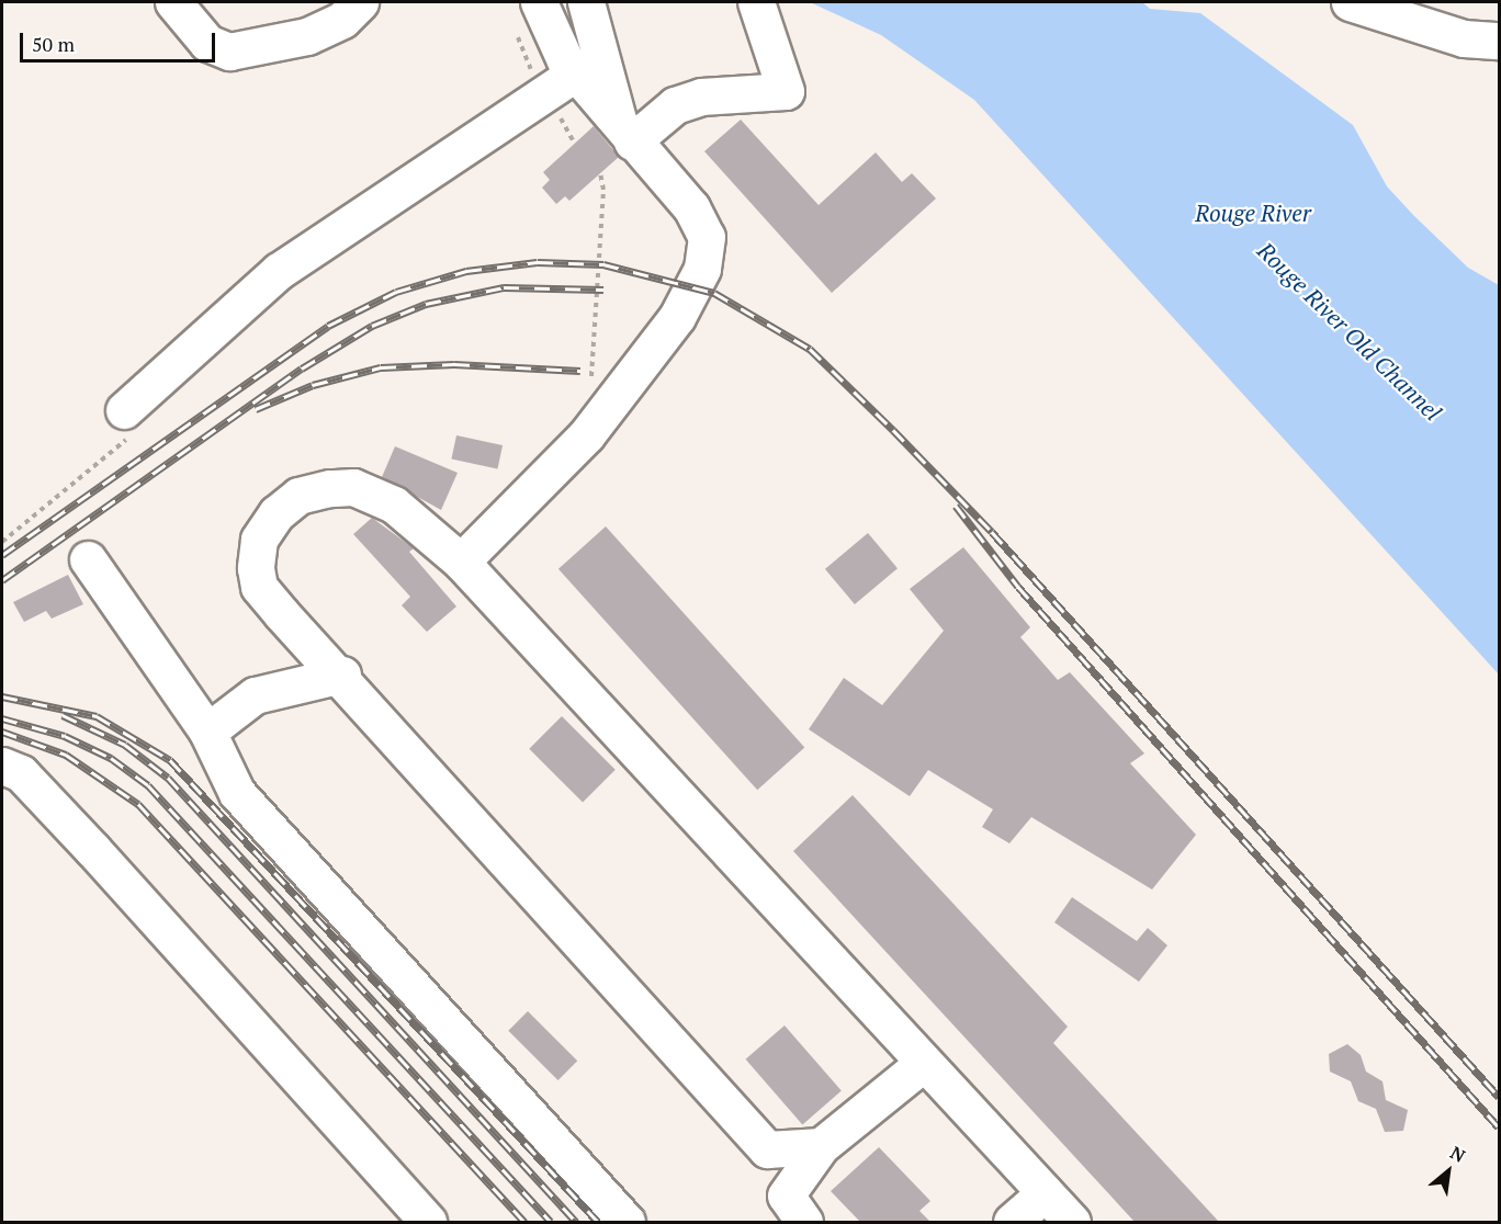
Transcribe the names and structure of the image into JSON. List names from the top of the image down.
{
  "water": ["Rouge River", "Rouge River Old Channel"],
  "scale_bar": "50 m",
  "north": "top right"
}
